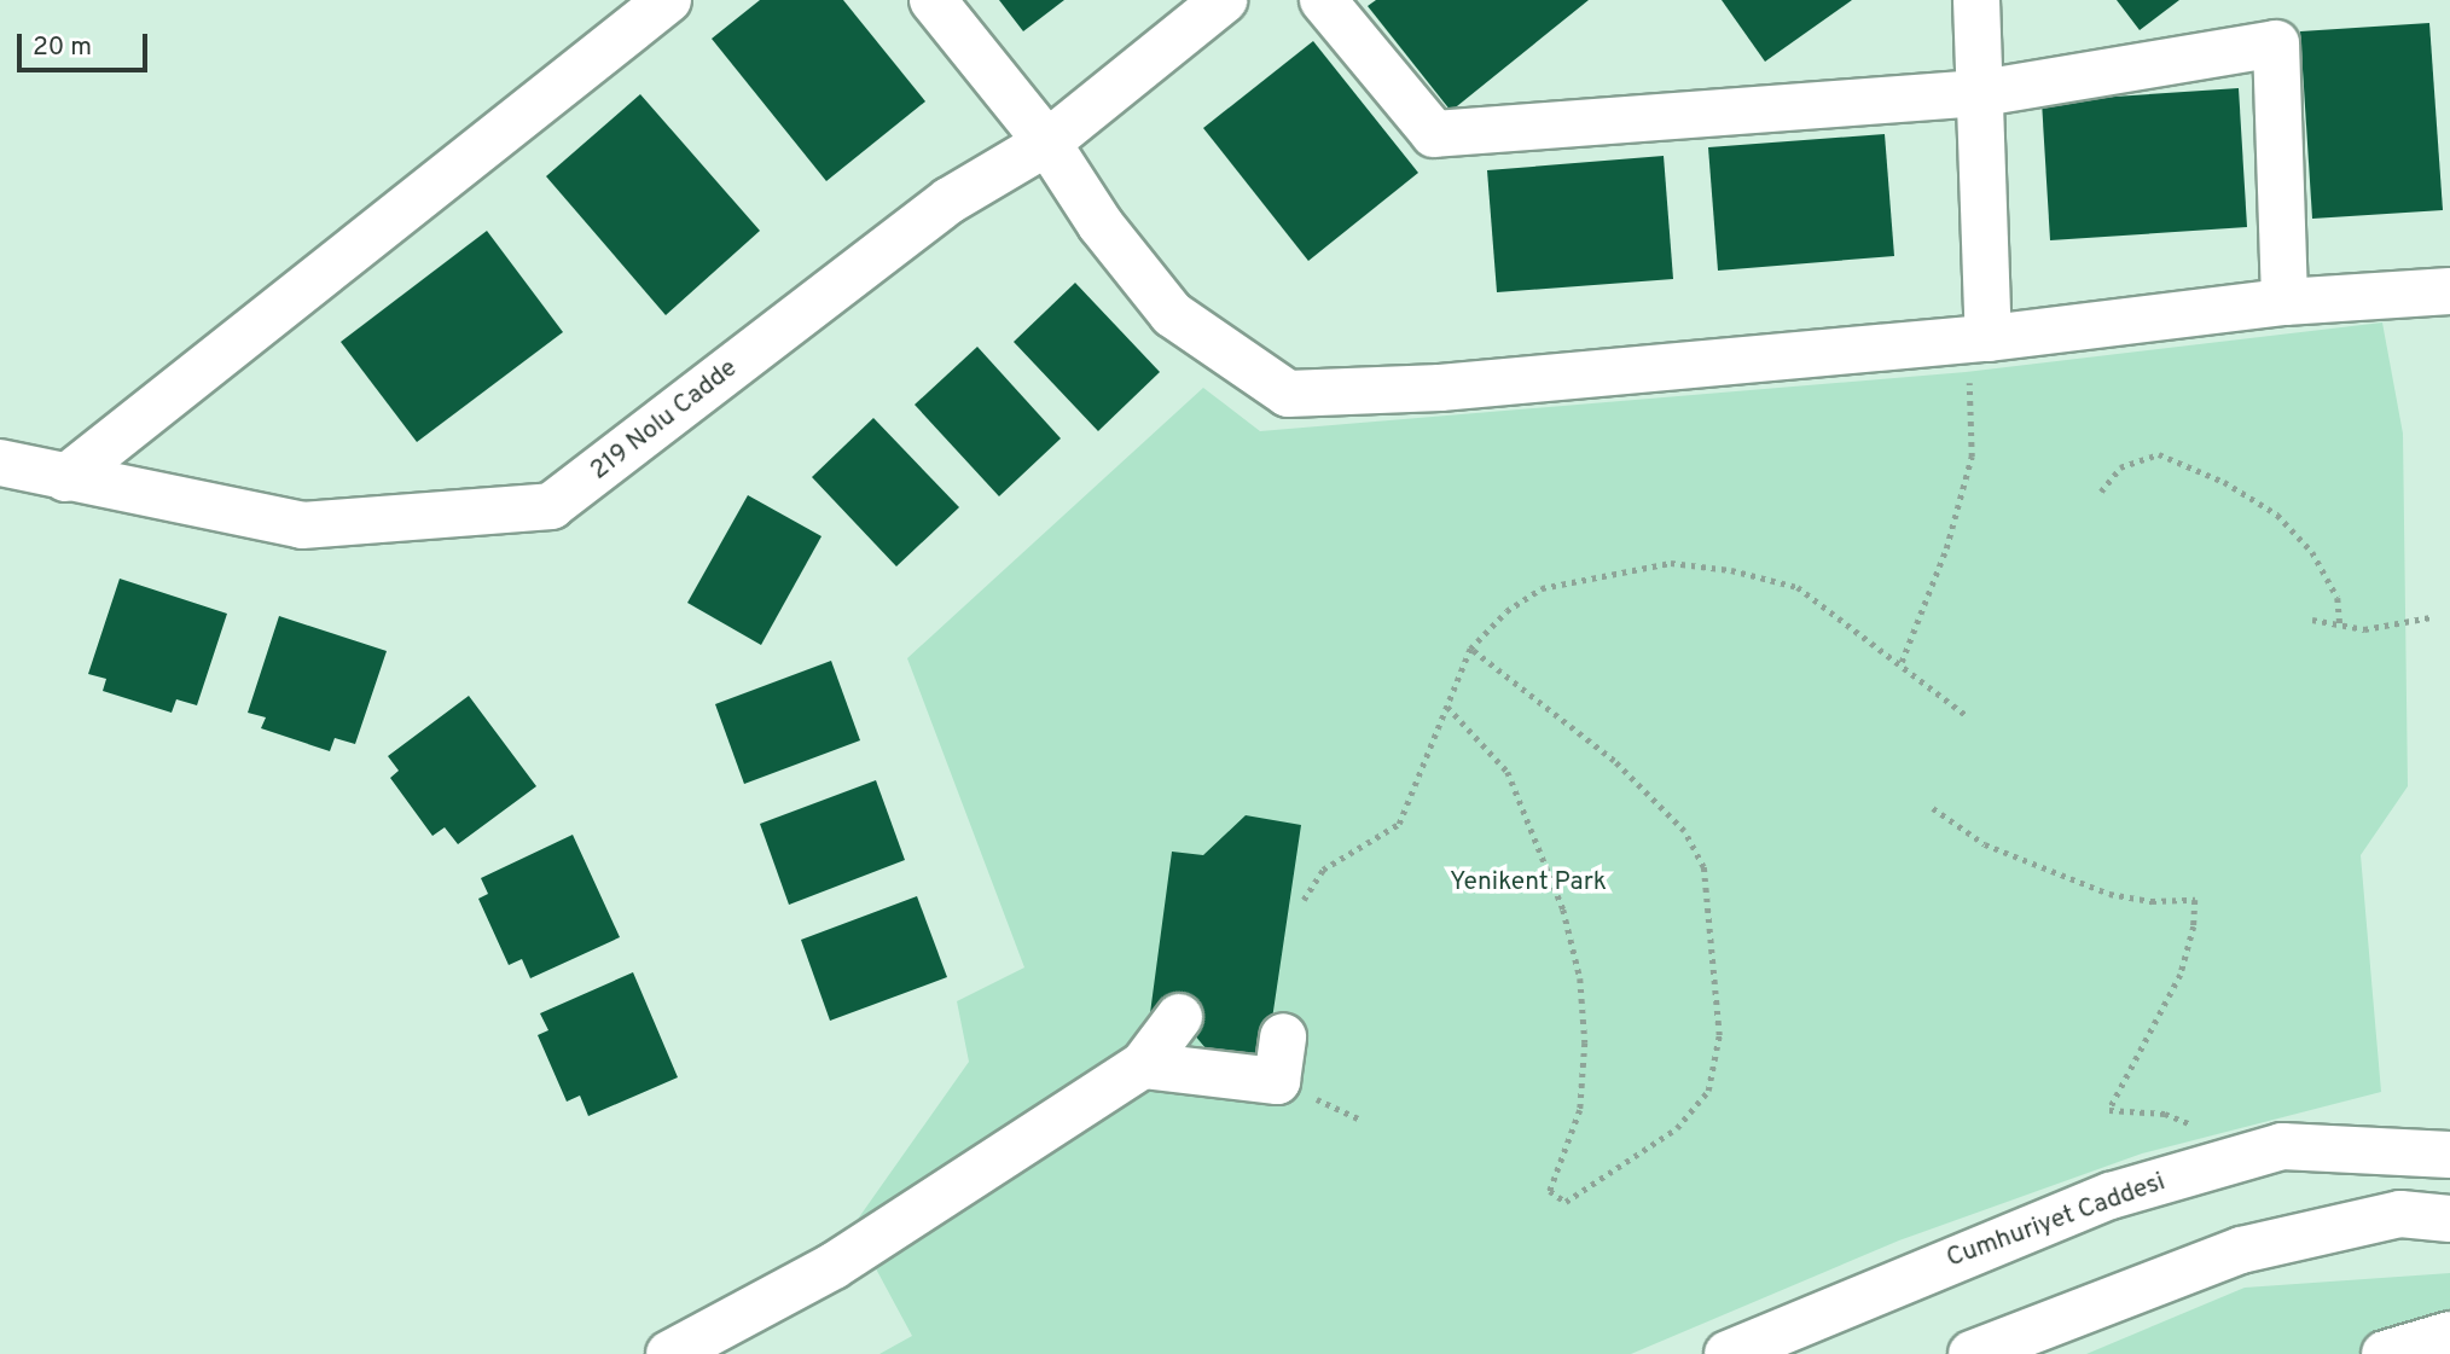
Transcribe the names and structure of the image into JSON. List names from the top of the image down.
{
  "streets": {
    "street": ["219 Nolu Cadde", "Cumhuriyet Caddesi"]
  },
  "parks": ["Yenikent Park"],
  "scale_bar": "20 m"
}
